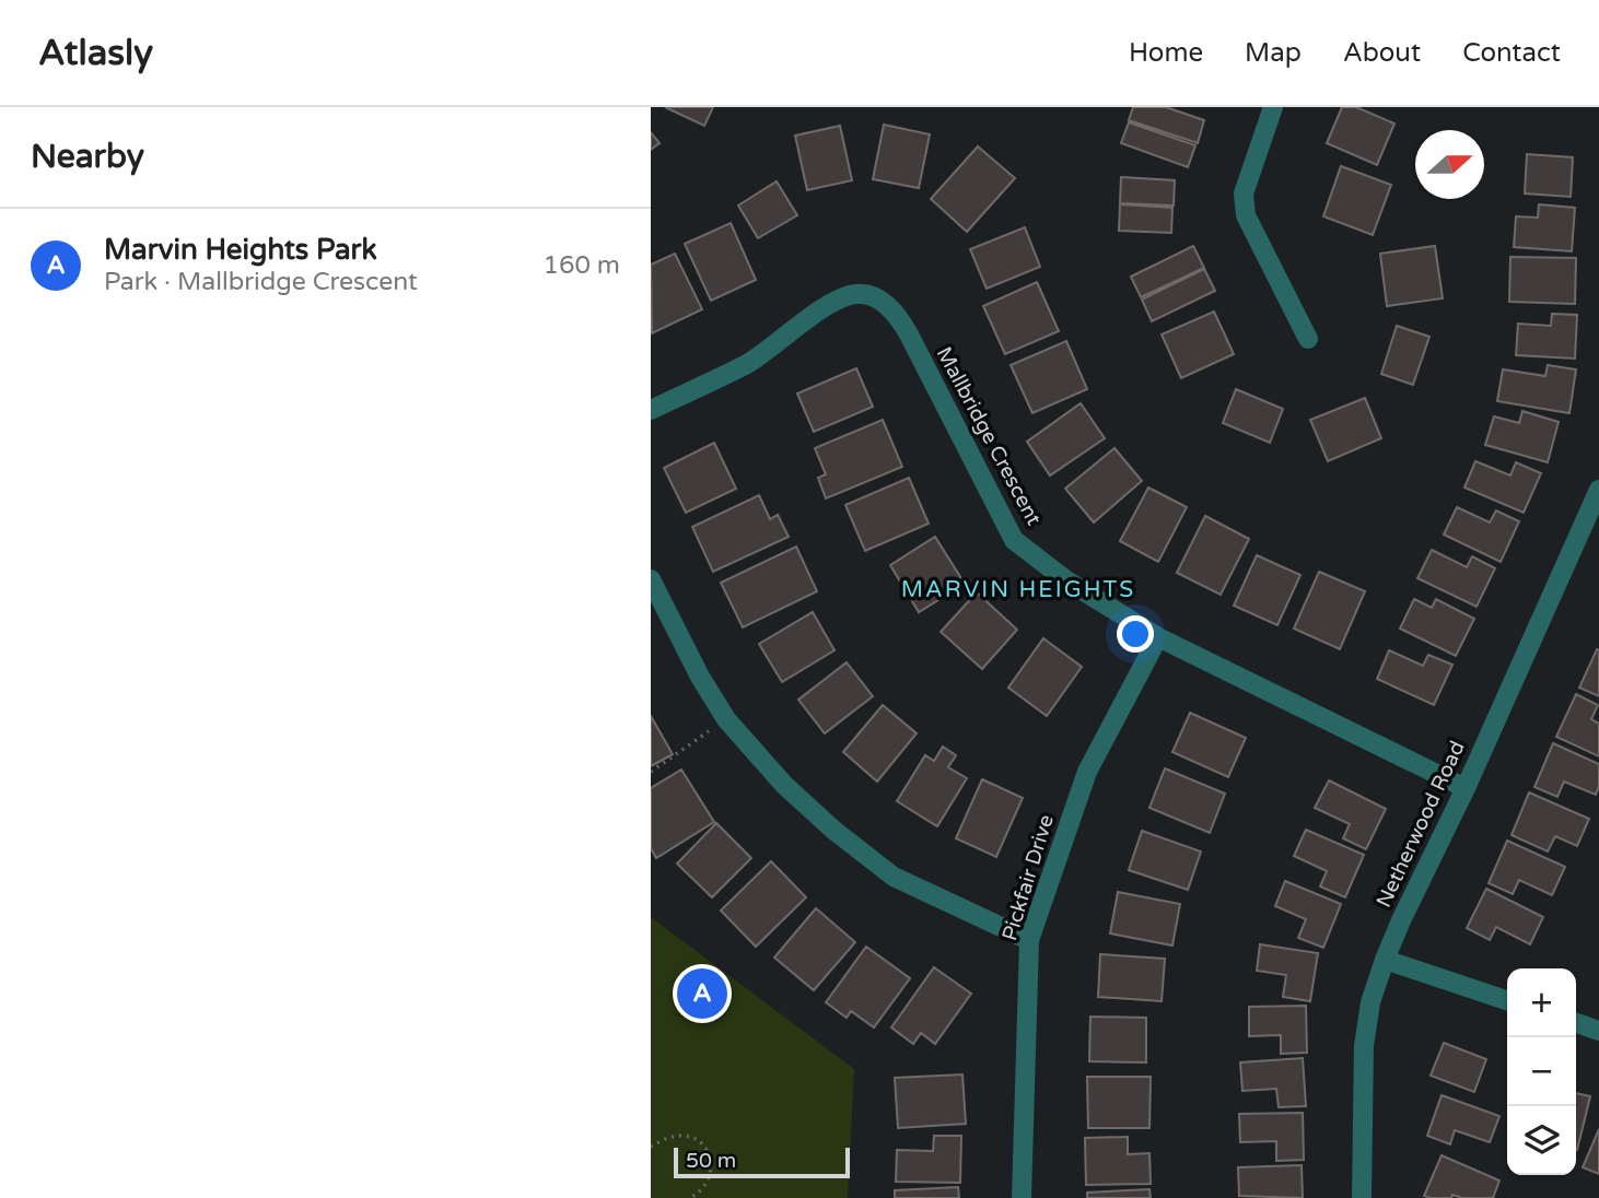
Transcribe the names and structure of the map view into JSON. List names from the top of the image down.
{
  "streets": {
    "street": ["Mallbridge Crescent", "Netherwood Road", "Pickfair Drive"]
  },
  "crossings": [
    ["Mallbridge Crescent", "Netherwood Road"],
    ["Mallbridge Crescent", "Pickfair Drive"]
  ],
  "districts": ["MARVIN HEIGHTS"],
  "scale_bar": "50 m",
  "north": "right",
  "page": {
    "header": "Atlasly",
    "nav": [
      "Home",
      "Map",
      "About",
      "Contact"
    ],
    "heading": "Nearby",
    "list": [
      {
        "mark": "A",
        "name": "Marvin Heights Park",
        "note": "Park · Mallbridge Crescent",
        "value": "160 m"
      }
    ],
    "pins": "A",
    "map_buttons": ["+", "−"],
    "scale": "50 m"
  }
}
